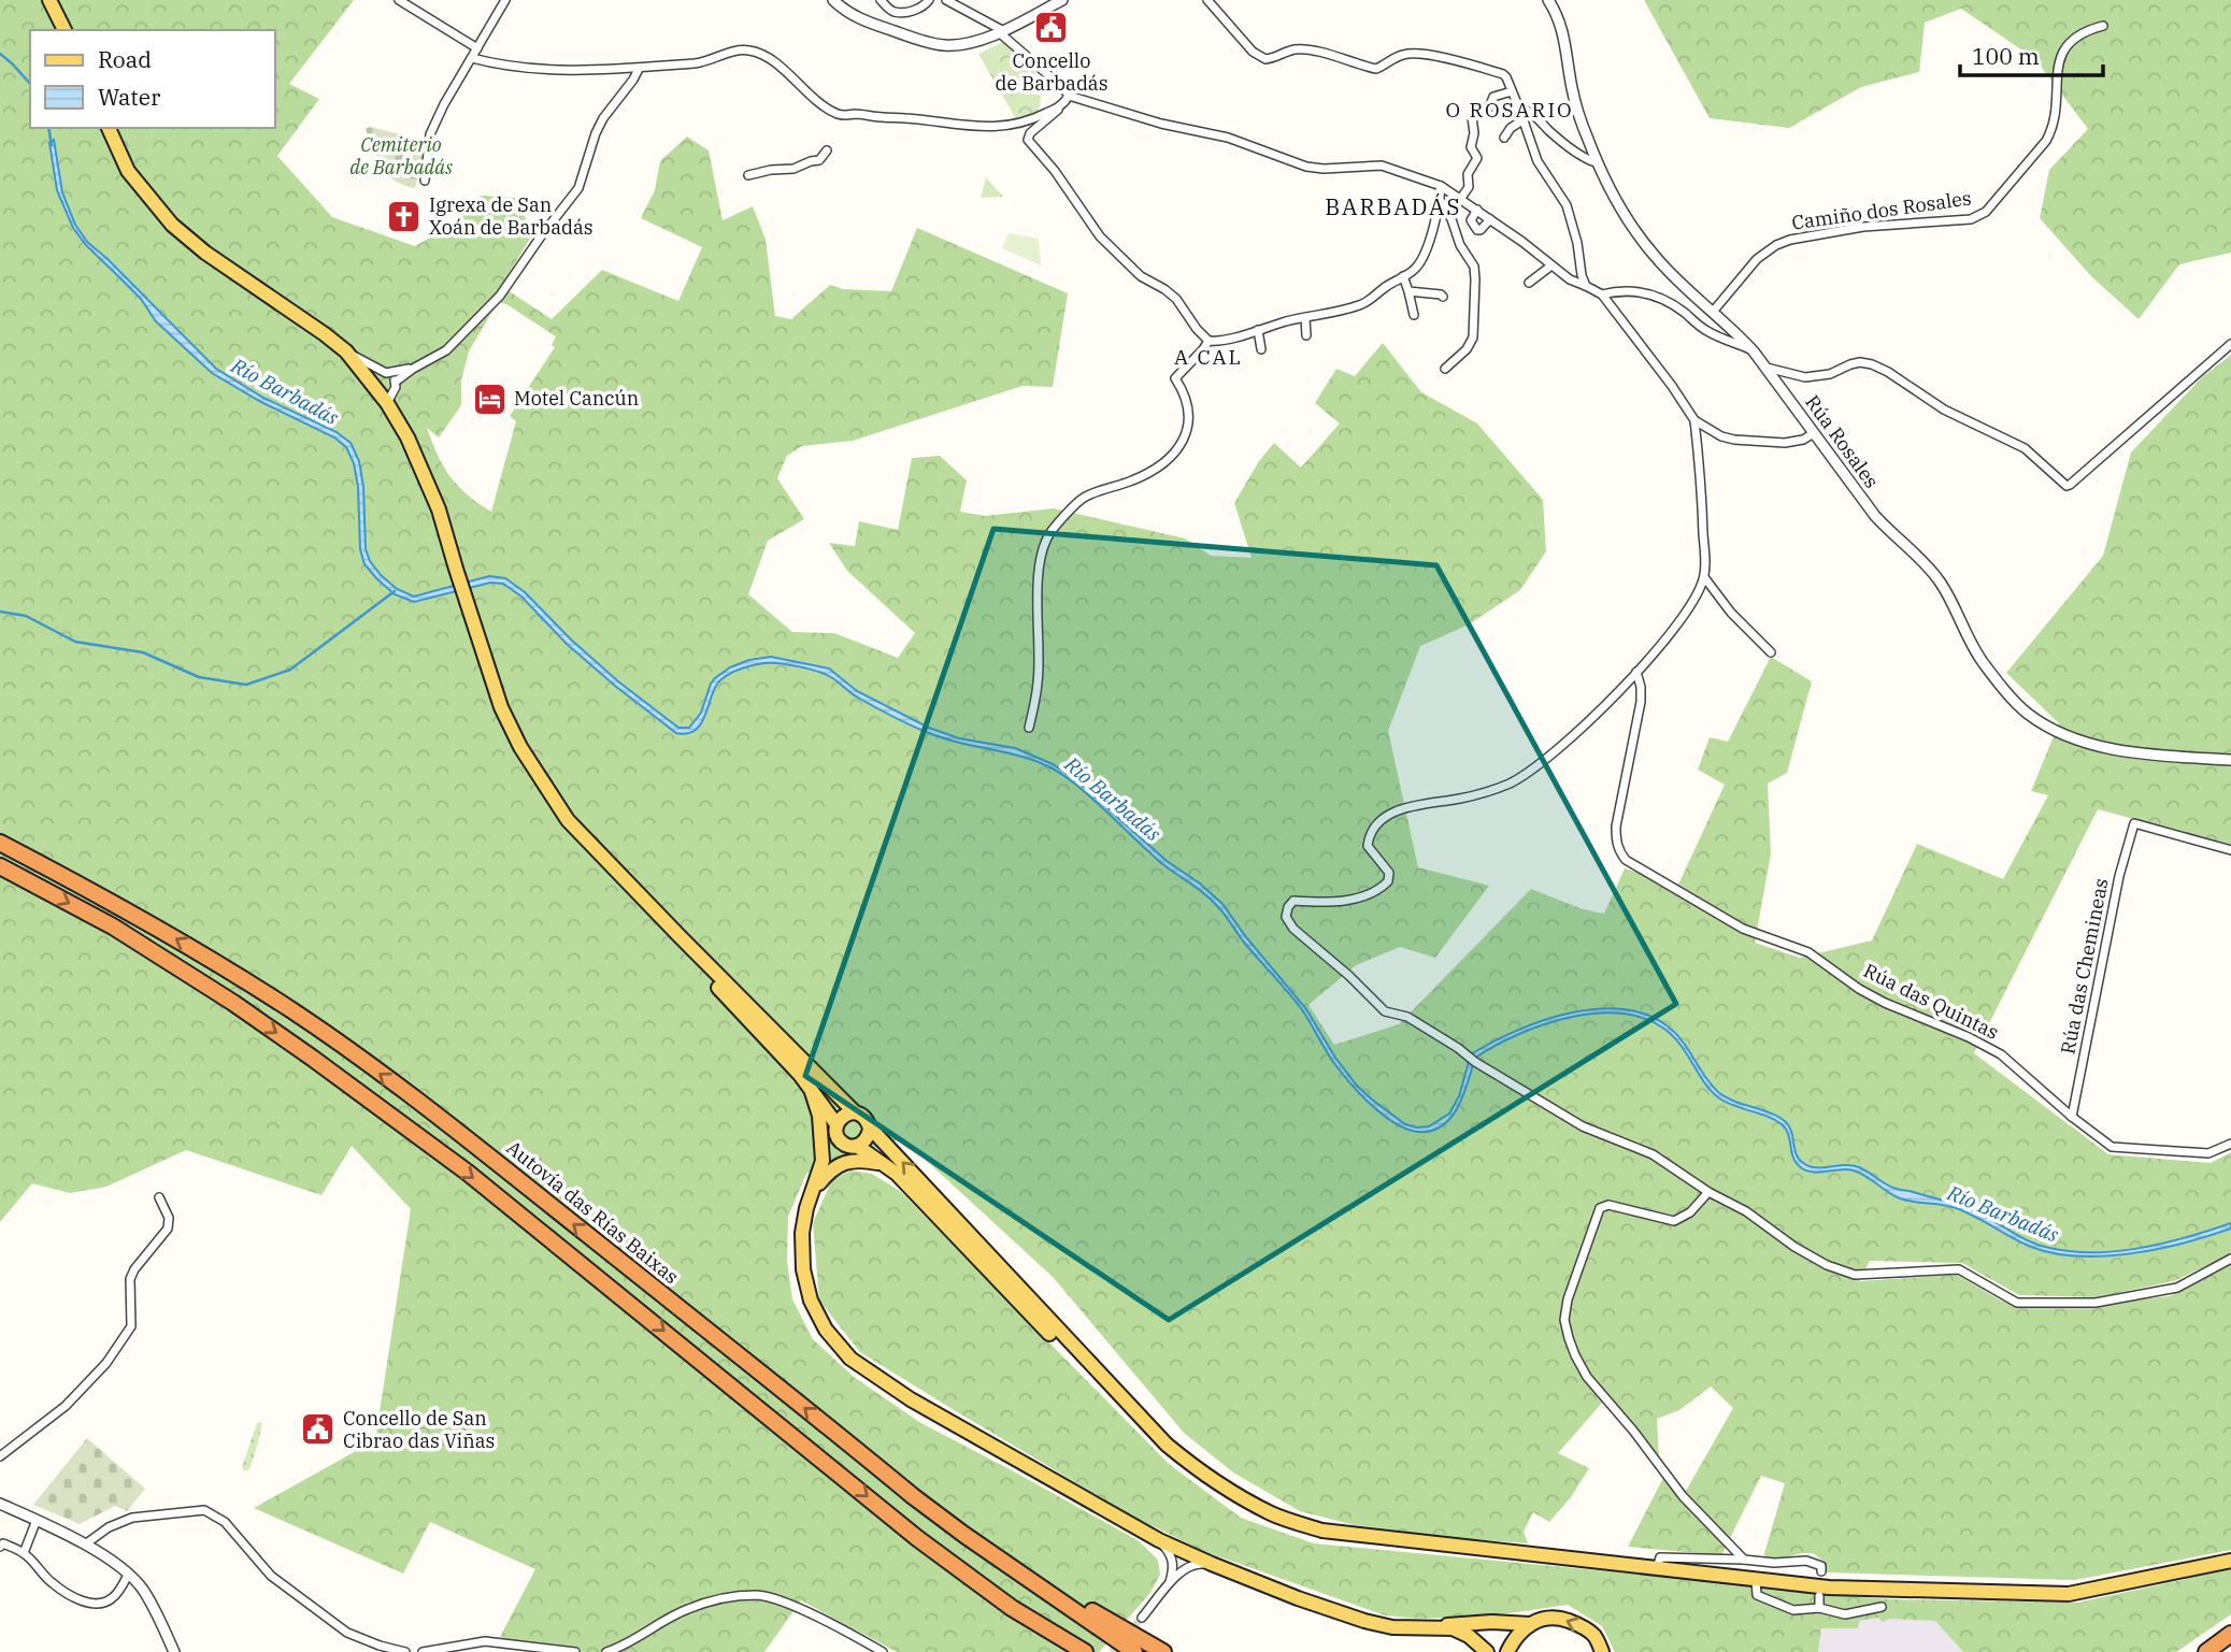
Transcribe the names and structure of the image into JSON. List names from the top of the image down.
{
  "streets": {
    "highway": ["Autovía das Rías Baixas"],
    "street": [
      "Camiño dos Rosales",
      "Rúa Rosales",
      "Rúa das Chemineas",
      "Rúa das Quintas"
    ]
  },
  "crossings": [
    ["Camiño dos Rosales", "Rúa Rosales"],
    ["Rúa das Chemineas", "Rúa das Quintas"]
  ],
  "districts": ["O ROSARIO", "BARBADÁS", "A CAL"],
  "water": ["Río Barbadás"],
  "parks": ["Cemiterio de Barbadás"],
  "places": {
    "public building": ["Concello de Barbadás", "Concello de San Cibrao das Viñas"],
    "church": ["Igrexa de San Xoán de Barbadás"],
    "hotel": ["Motel Cancún"]
  },
  "legend": ["Road", "Water"],
  "scale_bar": "100 m"
}
